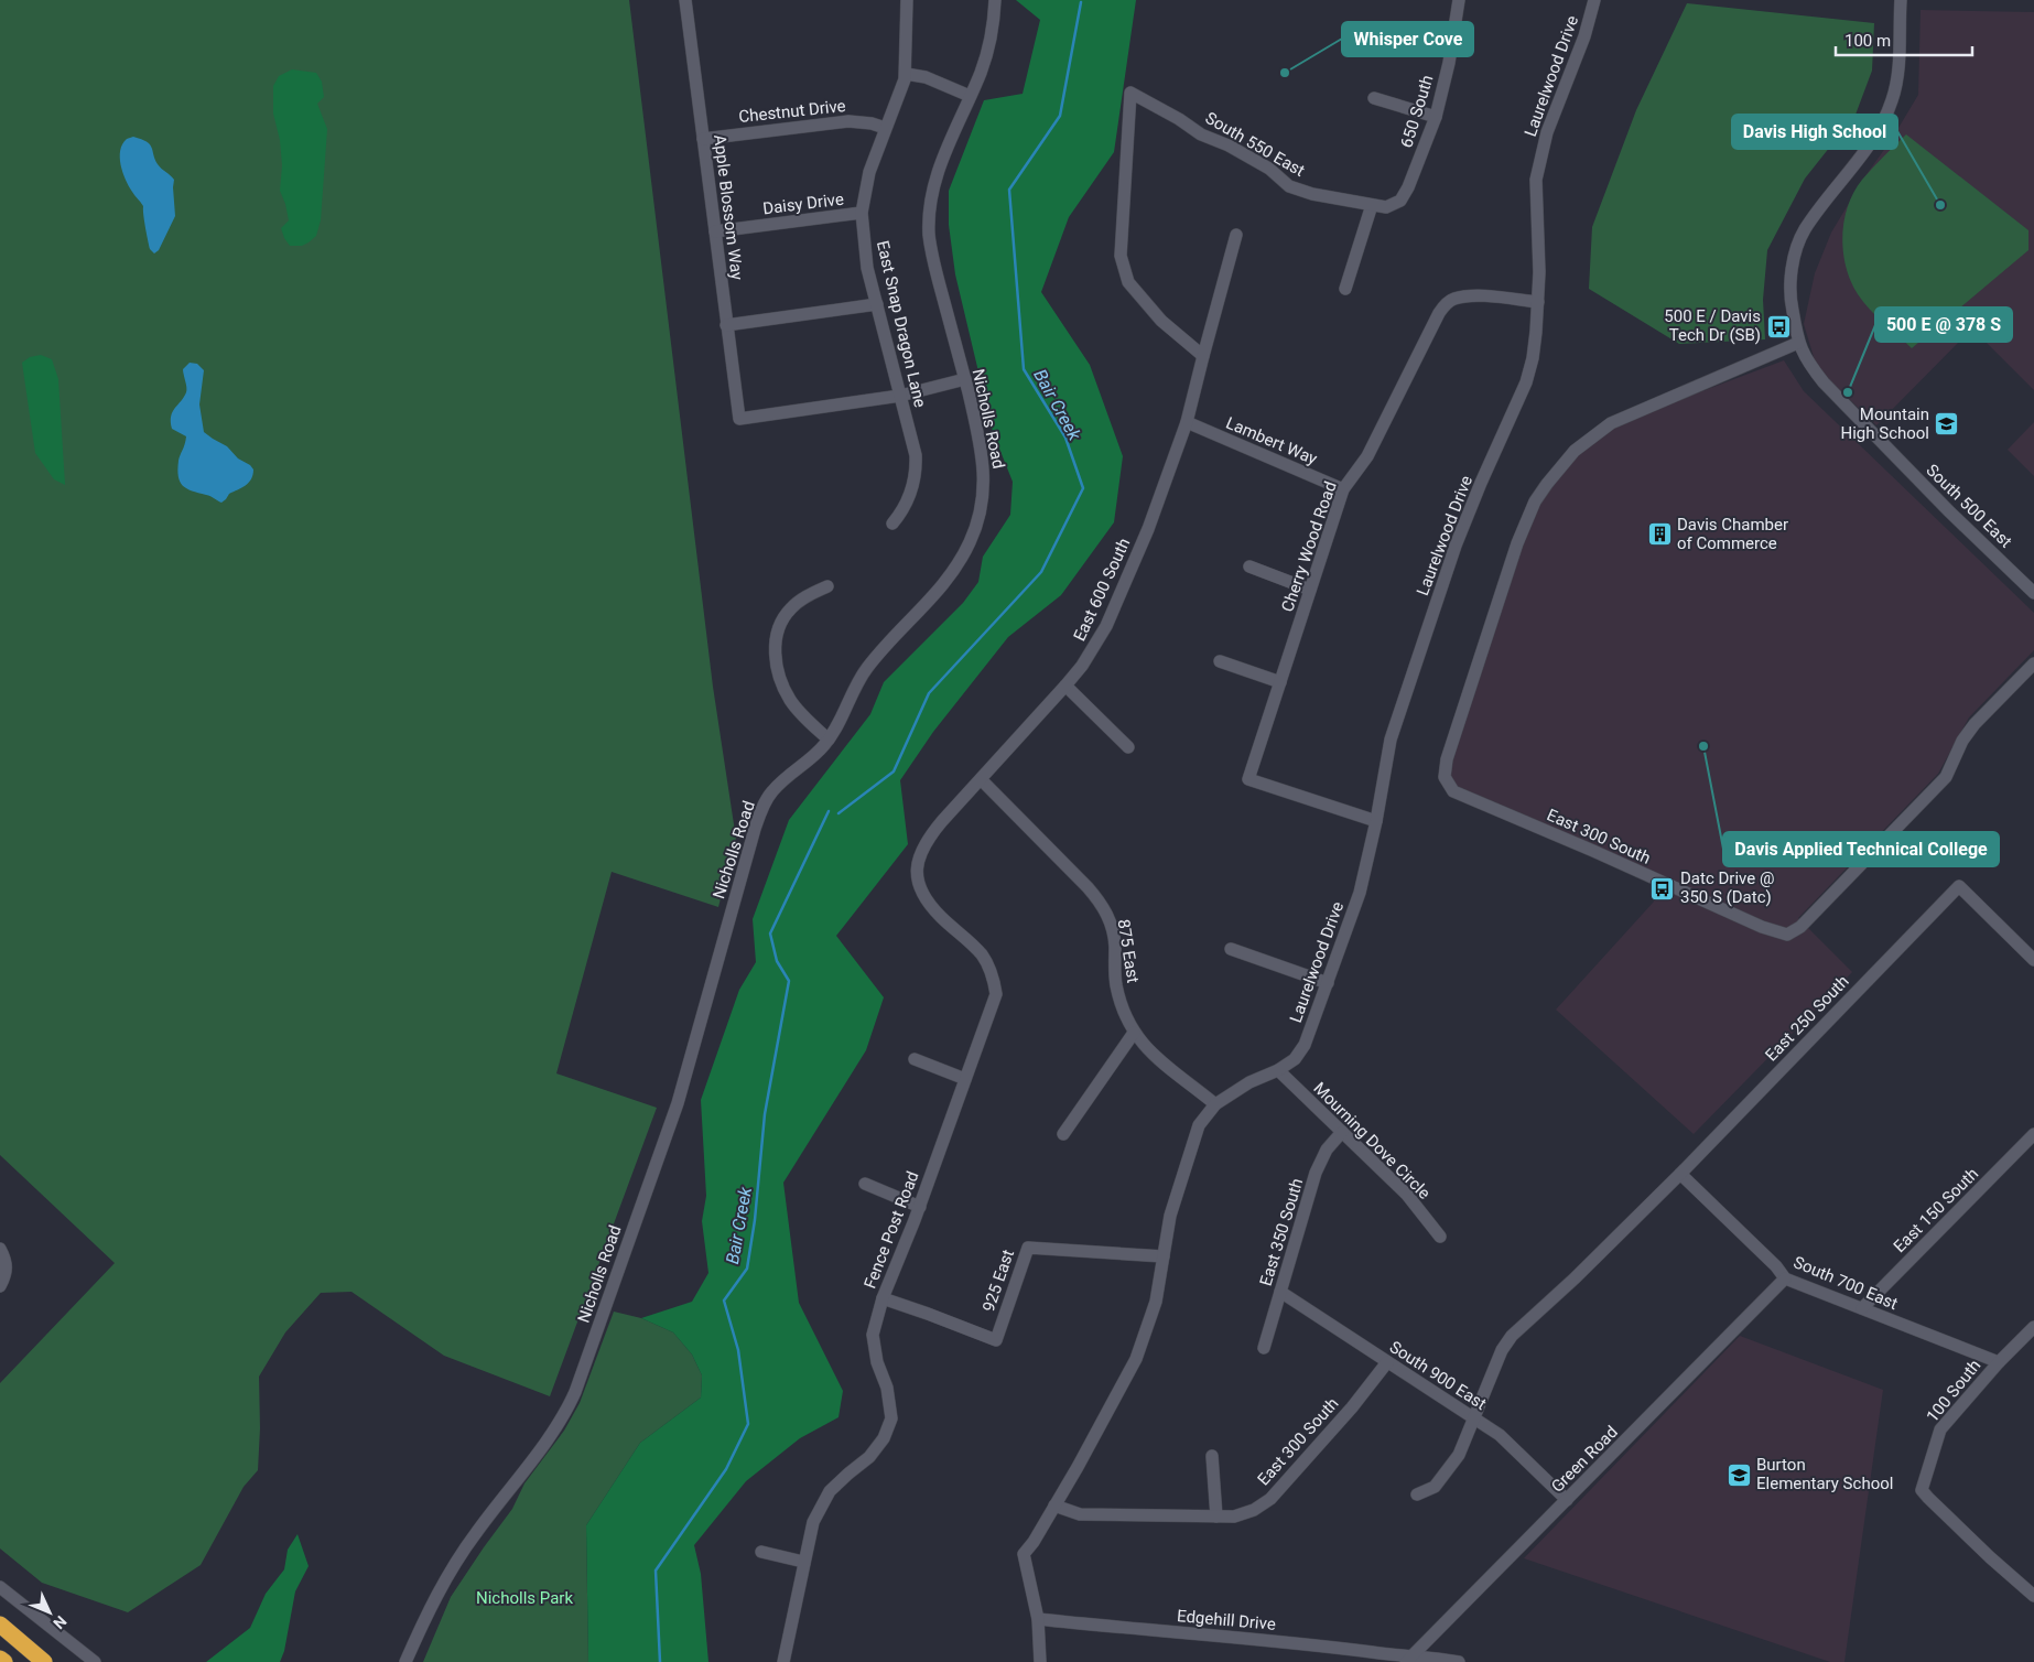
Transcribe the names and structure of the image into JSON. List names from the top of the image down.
{
  "streets": {
    "street": [
      "Laurelwood Drive",
      "Chestnut Drive",
      "650 South",
      "South 550 East",
      "Daisy Drive",
      "Apple Blossom Way",
      "East Snap Dragon Lane",
      "Nicholls Road",
      "Lambert Way",
      "South 500 East",
      "Cherry Wood Road",
      "East 600 South",
      "East 300 South",
      "875 East",
      "East 250 South",
      "Mourning Dove Circle",
      "East 150 South",
      "Fence Post Road",
      "East 350 South",
      "925 East",
      "South 700 East",
      "South 900 East",
      "100 South",
      "Green Road",
      "Edgehill Drive"
    ]
  },
  "crossings": [
    ["Laurelwood Drive", "Cherry Wood Road"],
    ["Laurelwood Drive", "East 300 South"],
    ["Laurelwood Drive", "875 East"],
    ["Laurelwood Drive", "Mourning Dove Circle"],
    ["Laurelwood Drive", "925 East"],
    ["Laurelwood Drive", "Edgehill Drive"],
    ["Chestnut Drive", "Apple Blossom Way"],
    ["Chestnut Drive", "East Snap Dragon Lane"],
    ["650 South", "South 550 East"],
    ["South 550 East", "East 600 South"],
    ["Daisy Drive", "Apple Blossom Way"],
    ["Daisy Drive", "East Snap Dragon Lane"],
    ["Apple Blossom Way", "East Snap Dragon Lane"],
    ["Lambert Way", "Cherry Wood Road"],
    ["Lambert Way", "East 600 South"],
    ["South 500 East", "East 300 South"],
    ["East 600 South", "875 East"],
    ["East 600 South", "Fence Post Road"],
    ["East 300 South", "South 900 East"],
    ["East 250 South", "South 700 East"],
    ["East 250 South", "South 900 East"],
    ["Mourning Dove Circle", "East 350 South"],
    ["East 150 South", "South 700 East"],
    ["Fence Post Road", "925 East"],
    ["East 350 South", "South 900 East"],
    ["South 700 East", "100 South"],
    ["South 700 East", "Green Road"],
    ["South 900 East", "Green Road"],
    ["Green Road", "Edgehill Drive"]
  ],
  "water": ["Bair Creek"],
  "parks": ["Nicholls Park"],
  "places": {
    "other": [
      "Whisper Cove",
      "Davis High School",
      "500 E @ 378 S",
      "Davis Applied Technical College"
    ],
    "bus stop": ["500 E / Davis Tech Dr (SB)", "Datc Drive @ 350 S (Datc)"],
    "school or university": ["Mountain High School", "Burton Elementary School"],
    "building": ["Davis Chamber of Commerce"]
  },
  "scale_bar": "100 m",
  "north": "bottom right"
}
